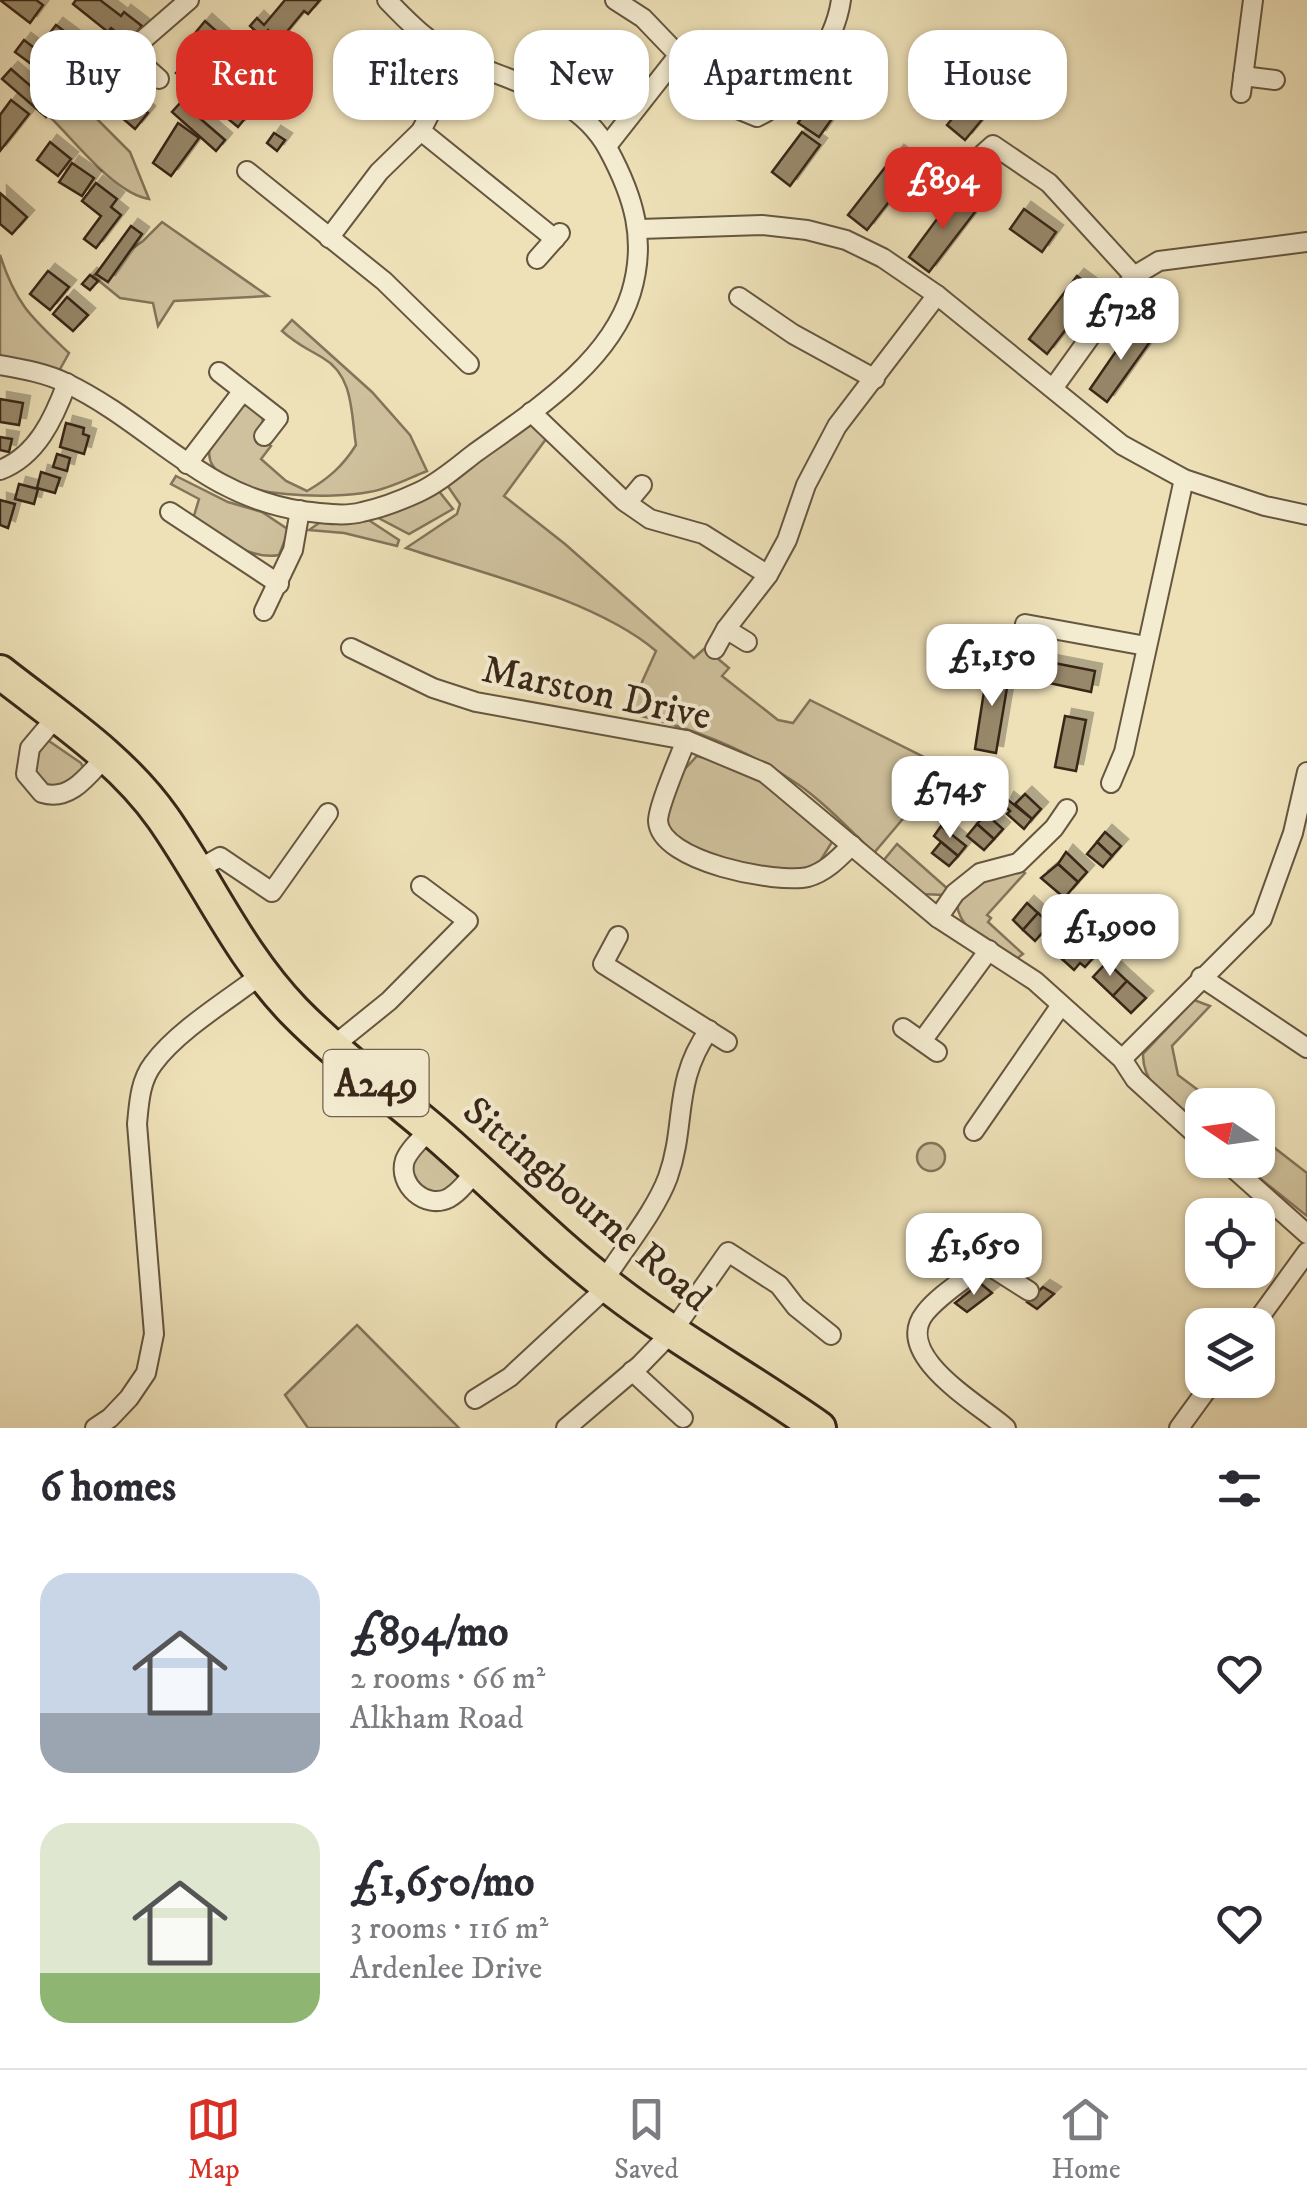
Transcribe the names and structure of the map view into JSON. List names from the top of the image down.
{
  "streets": {
    "highway": ["A249", "Sittingbourne Road"],
    "street": ["Marston Drive"]
  },
  "north": "left",
  "page": {
    "chip": [
      "Buy",
      "Rent",
      "Filters",
      "New",
      "Apartment",
      "House"
    ],
    "price": [
      "£894",
      "£728",
      "£1,150",
      "£745",
      "£1,900",
      "£1,650"
    ],
    "heading": "6 homes",
    "list": [
      {
        "name": "£894/mo",
        "note": "2 rooms · 66 m² · Alkham Road"
      },
      {
        "name": "£1,650/mo",
        "note": "3 rooms · 116 m² · Ardenlee Drive"
      }
    ],
    "tabs": ["Map", "Saved", "Home"]
  }
}
